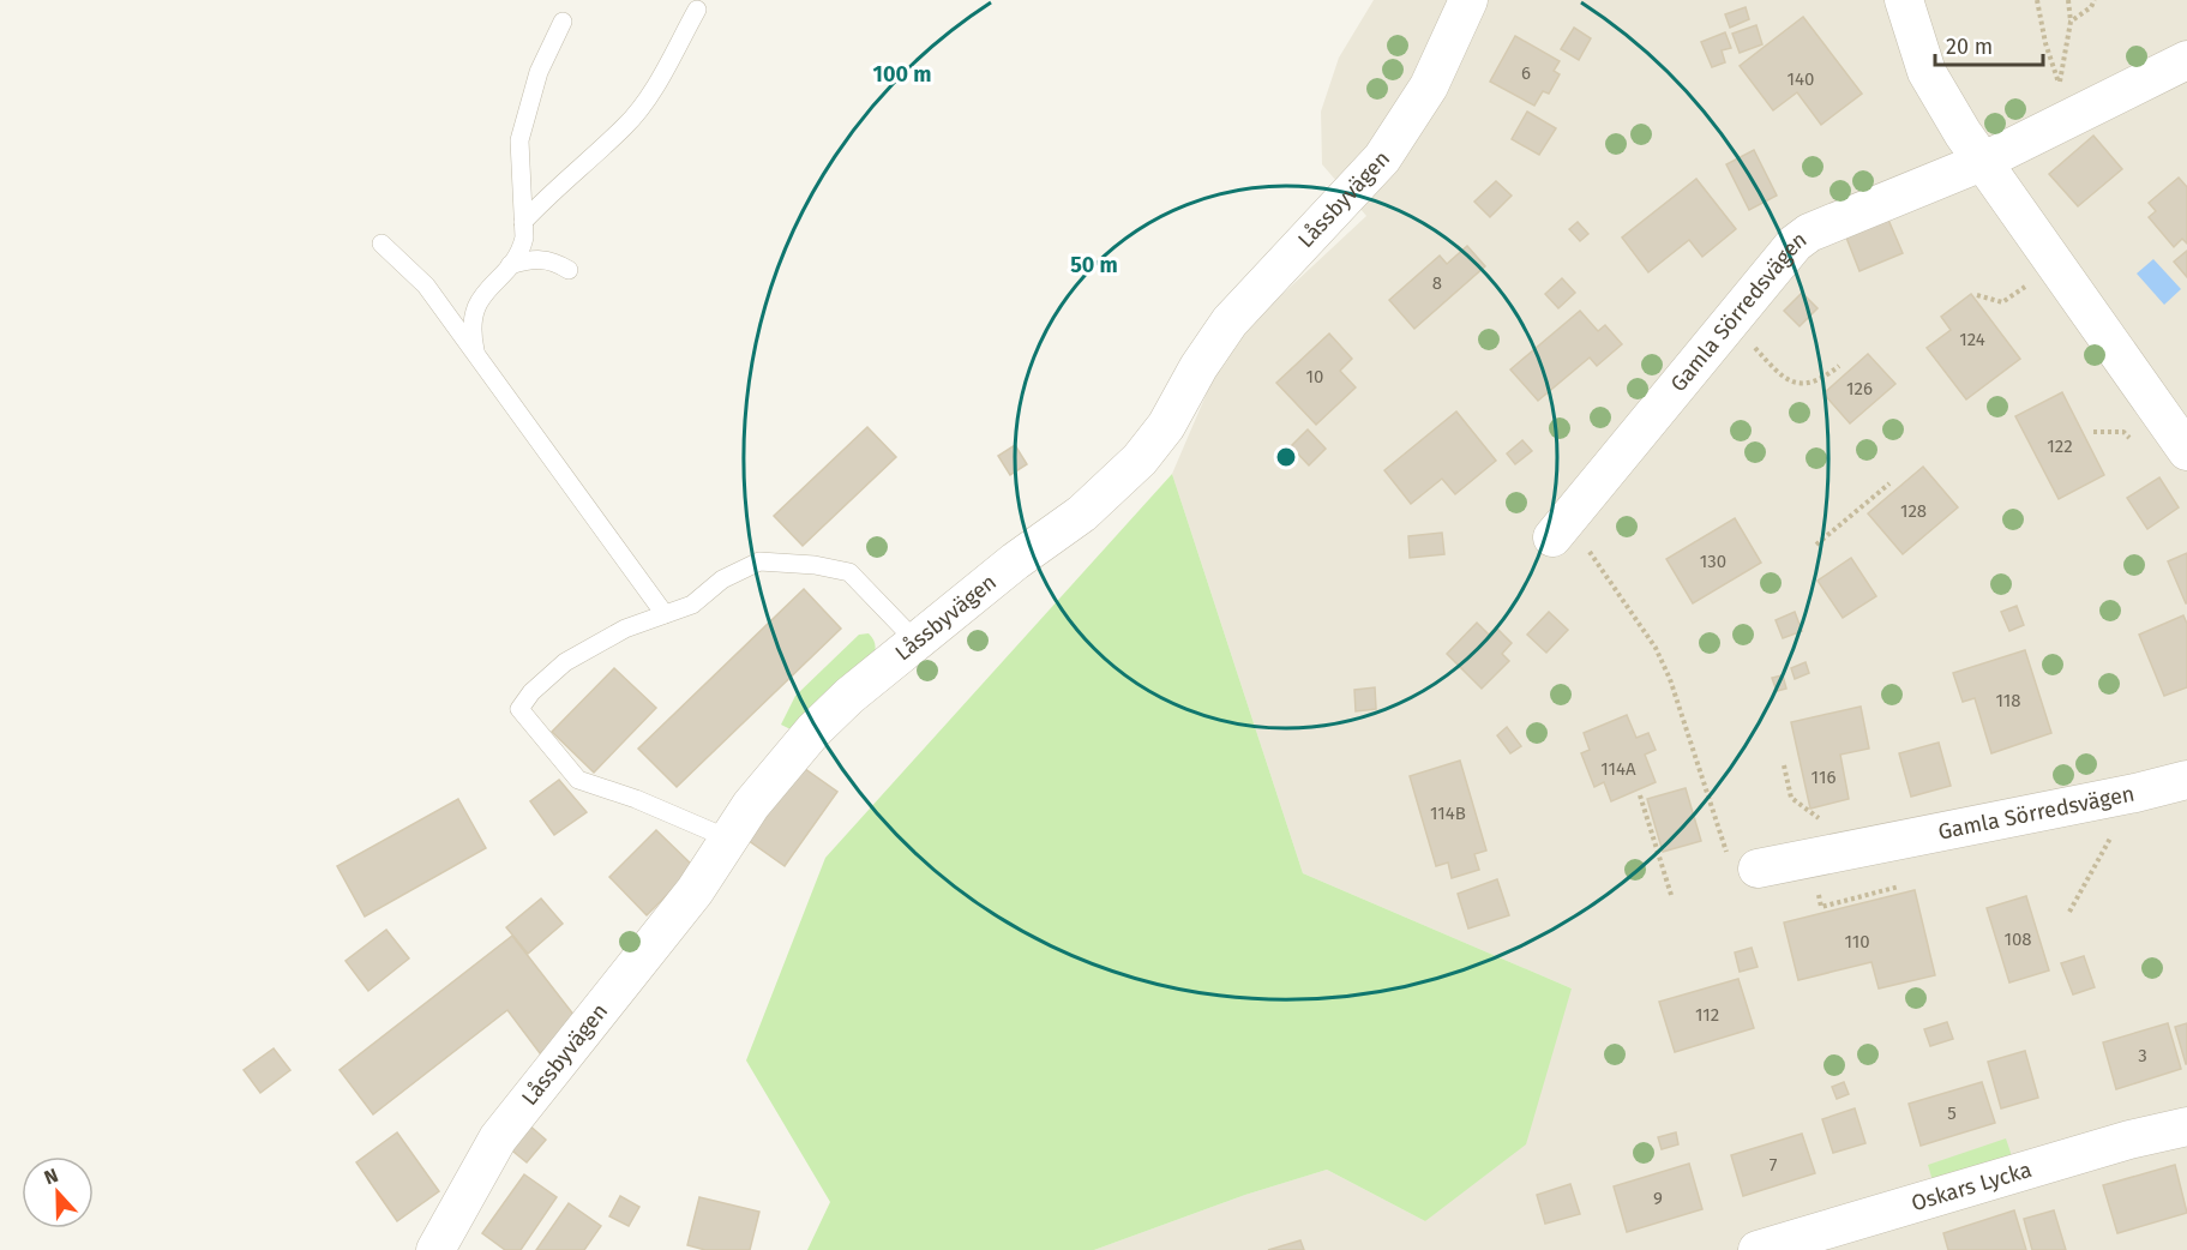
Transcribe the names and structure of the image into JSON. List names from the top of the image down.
{
  "streets": {
    "street": ["Låssbyvägen", "Gamla Sörredsvägen", "Oskars Lycka"]
  },
  "house_numbers": [
    "6",
    "140",
    "8",
    "124",
    "10",
    "126",
    "122",
    "128",
    "130",
    "118",
    "114A",
    "116",
    "114B",
    "108",
    "110",
    "112",
    "3",
    "5",
    "7",
    "9"
  ],
  "scale_bar": "20 m",
  "north": "top",
  "rings": ["100 m", "50 m"]
}
